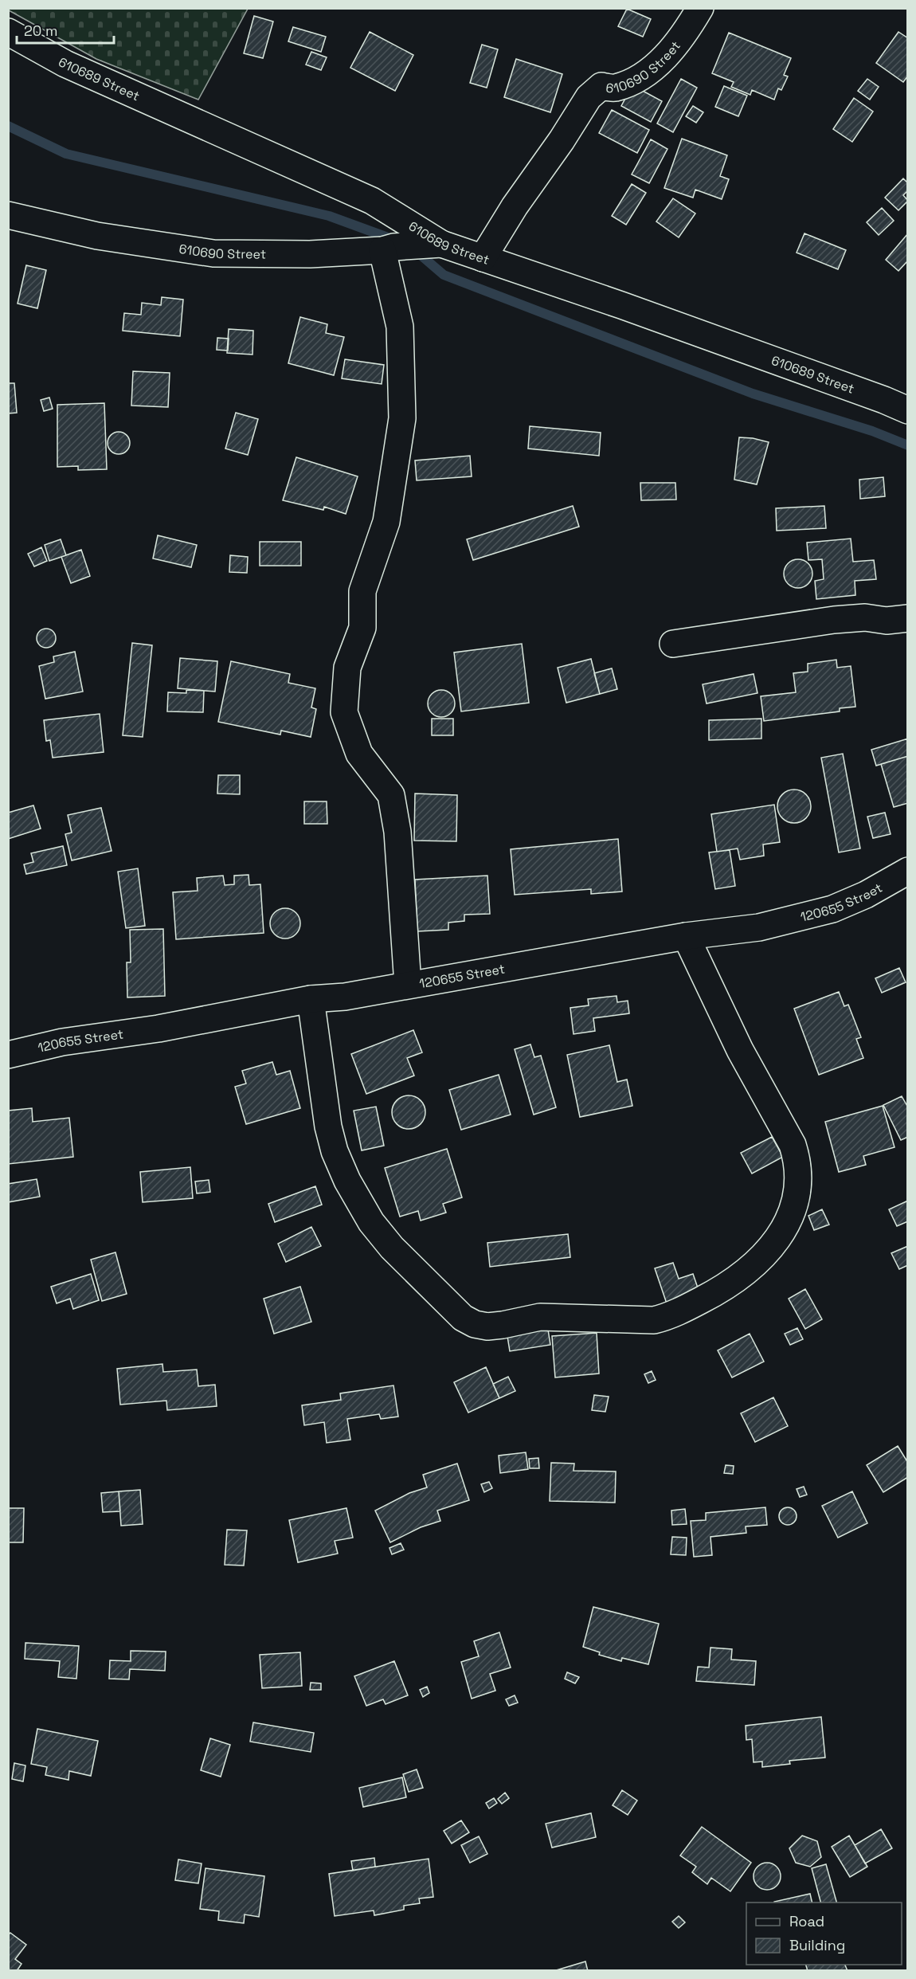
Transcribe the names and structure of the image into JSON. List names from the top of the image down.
{
  "streets": {
    "street": ["610690 Street", "610689 Street", "120655 Street"]
  },
  "crossings": [
    ["610690 Street", "610689 Street"]
  ],
  "legend": ["Road", "Building"],
  "scale_bar": "20 m"
}
